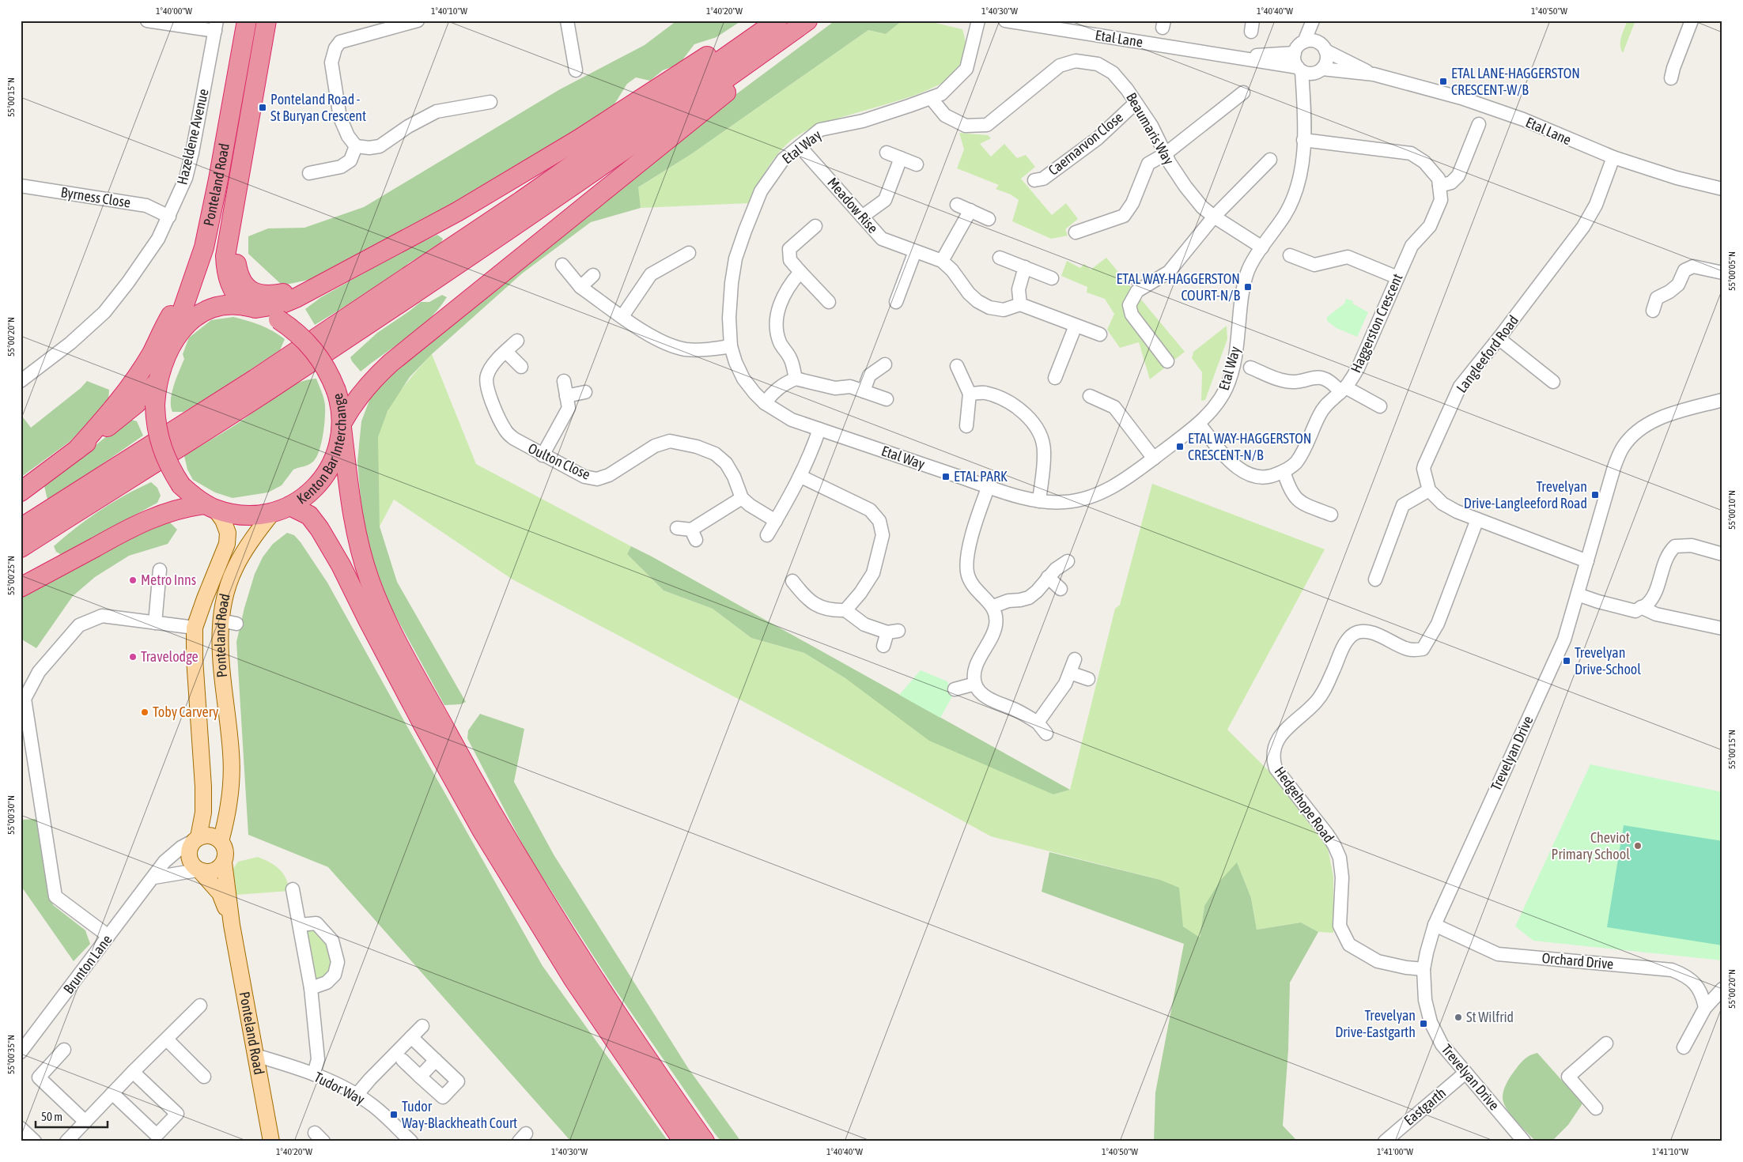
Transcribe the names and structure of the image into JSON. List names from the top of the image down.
{
  "streets": {
    "highway": ["Ponteland Road", "Kenton Bar Interchange"],
    "street": [
      "Etal Lane",
      "Beaumaris Way",
      "Hazeldene Avenue",
      "Caernarvon Close",
      "Etal Way",
      "Byrness Close",
      "Meadow Rise",
      "Haggerston Crescent",
      "Langleeford Road",
      "Oulton Close",
      "Trevelyan Drive",
      "Hedgehope Road",
      "Orchard Drive",
      "Brunton Lane",
      "Tudor Way",
      "Eastgarth"
    ]
  },
  "crossings": [
    ["Etal Lane", "Etal Way"],
    ["Etal Lane", "Langleeford Road"],
    ["Beaumaris Way", "Caernarvon Close"],
    ["Beaumaris Way", "Etal Way"],
    ["Hazeldene Avenue", "Byrness Close"],
    ["Etal Way", "Meadow Rise"],
    ["Etal Way", "Haggerston Crescent"],
    ["Ponteland Road", "Kenton Bar Interchange"],
    ["Ponteland Road", "Brunton Lane"],
    ["Ponteland Road", "Tudor Way"],
    ["Trevelyan Drive", "Hedgehope Road"],
    ["Trevelyan Drive", "Orchard Drive"],
    ["Trevelyan Drive", "Eastgarth"]
  ],
  "places": {
    "transit": [
      "ETAL LANE-HAGGERSTON CRESCENT-W/B",
      "Ponteland Road - St Buryan Crescent",
      "ETAL WAY-HAGGERSTON COURT-N/B",
      "ETAL WAY-HAGGERSTON CRESCENT-N/B",
      "ETAL PARK",
      "Trevelyan Drive-Langleeford Road",
      "Trevelyan Drive-School",
      "Trevelyan Drive-Eastgarth",
      "Tudor Way-Blackheath Court"
    ],
    "other": [
      "Metro Inns",
      "Travelodge",
      "Toby Carvery",
      "Cheviot Primary School",
      "St Wilfrid"
    ]
  },
  "scale_bar": "50 m",
  "coordinates": [
    "1°40'00\"W",
    "1°40'10\"W",
    "1°40'20\"W",
    "1°40'30\"W",
    "1°40'40\"W",
    "1°40'50\"W",
    "55°00'15\"N",
    "55°00'05\"N",
    "55°00'20\"N",
    "55°00'10\"N",
    "55°00'25\"N",
    "55°00'30\"N",
    "55°00'35\"N",
    "1°41'00\"W",
    "1°41'10\"W"
  ]
}
